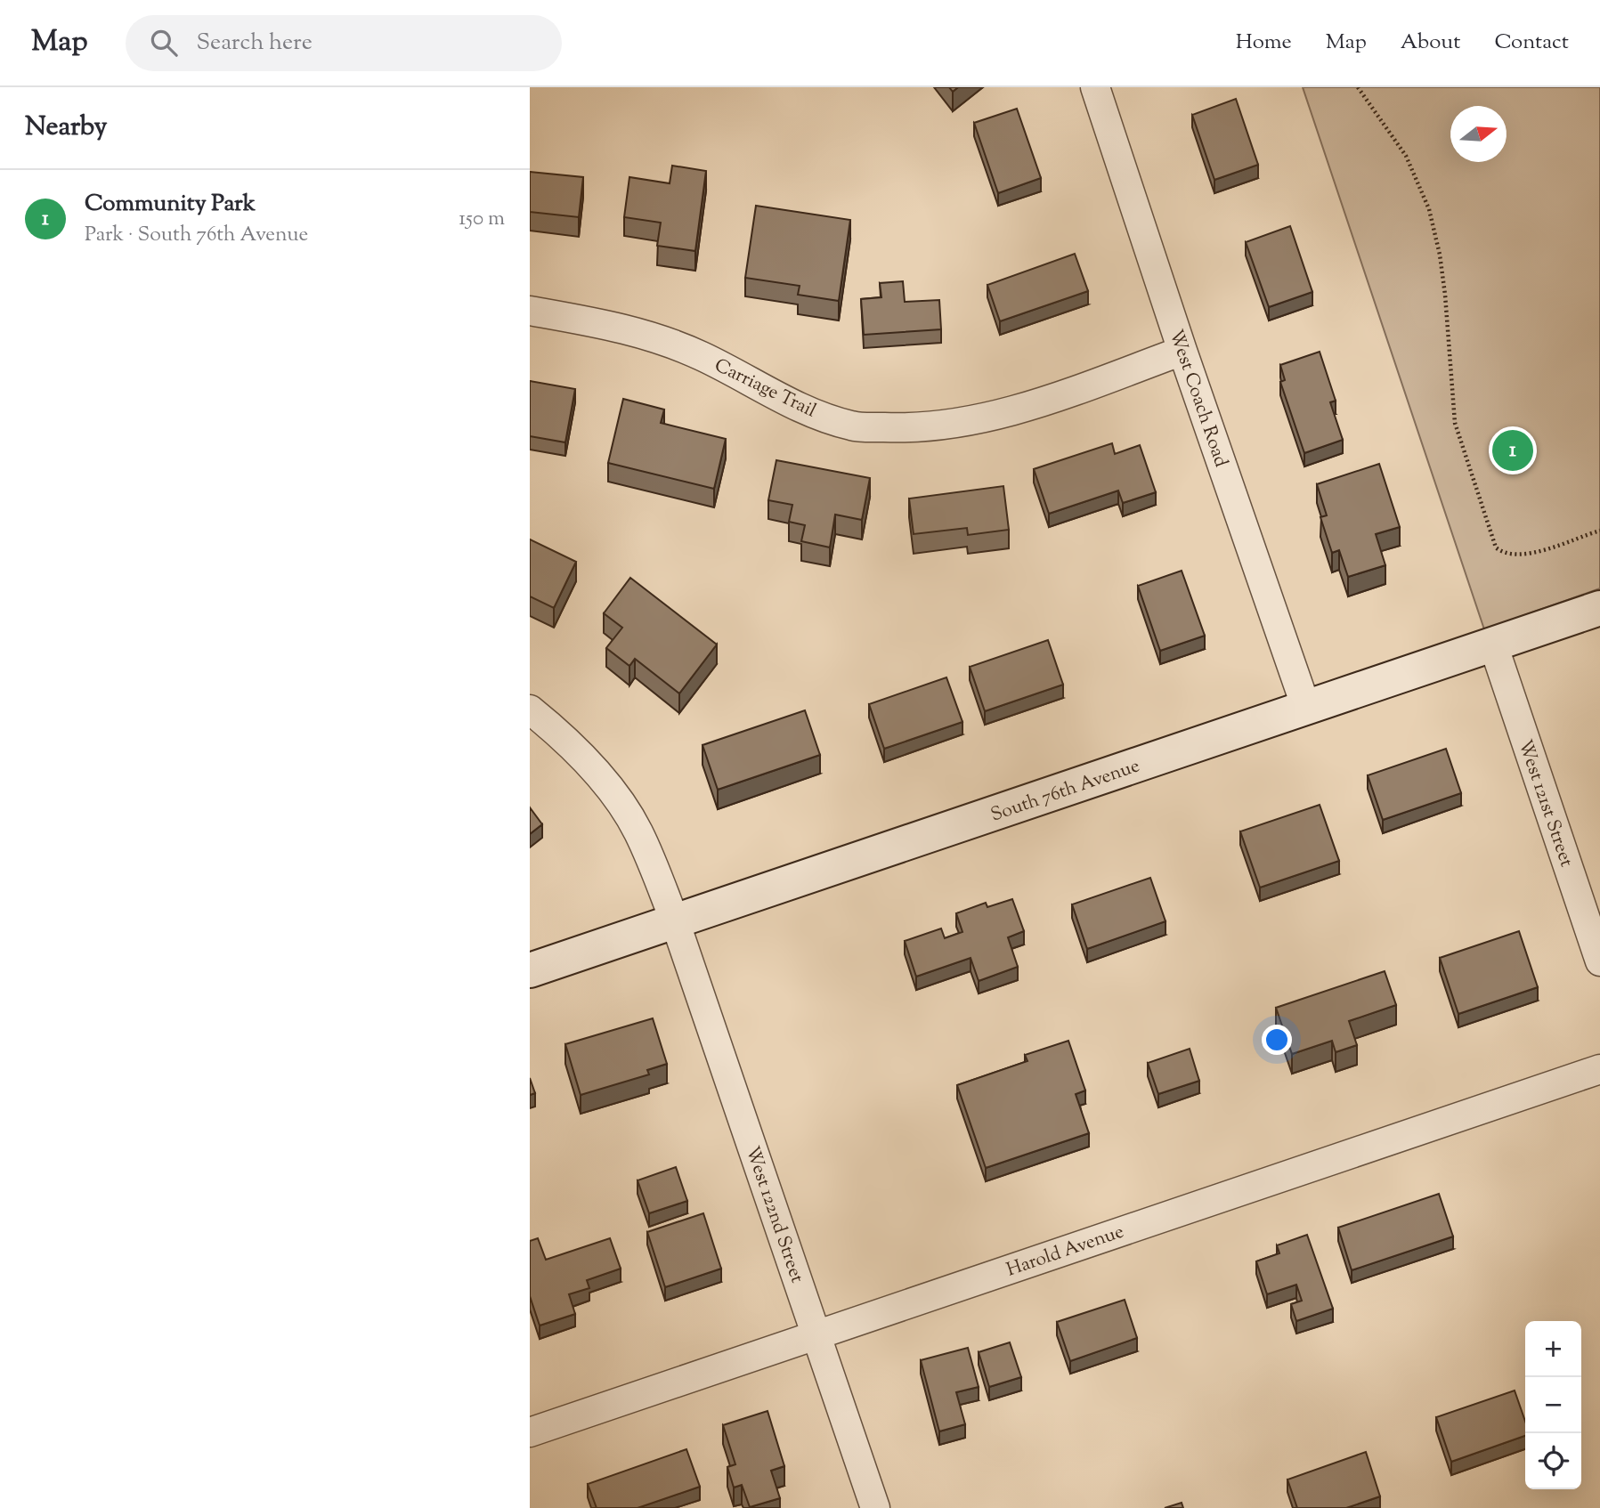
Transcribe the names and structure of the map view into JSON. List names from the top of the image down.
{
  "streets": {
    "street": [
      "Carriage Trail",
      "West Coach Road",
      "South 76th Avenue",
      "West 121st Street",
      "West 122nd Street",
      "Harold Avenue"
    ]
  },
  "crossings": [
    ["Carriage Trail", "West Coach Road"],
    ["West Coach Road", "South 76th Avenue"],
    ["South 76th Avenue", "West 121st Street"],
    ["South 76th Avenue", "West 122nd Street"],
    ["West 122nd Street", "Harold Avenue"]
  ],
  "north": "right",
  "page": {
    "header": "Map",
    "search": "Search here",
    "nav": [
      "Home",
      "Map",
      "About",
      "Contact"
    ],
    "heading": "Nearby",
    "list": [
      {
        "mark": "1",
        "name": "Community Park",
        "note": "Park · South 76th Avenue",
        "value": "150 m"
      }
    ],
    "pins": "1",
    "map_buttons": ["+", "−"]
  }
}
